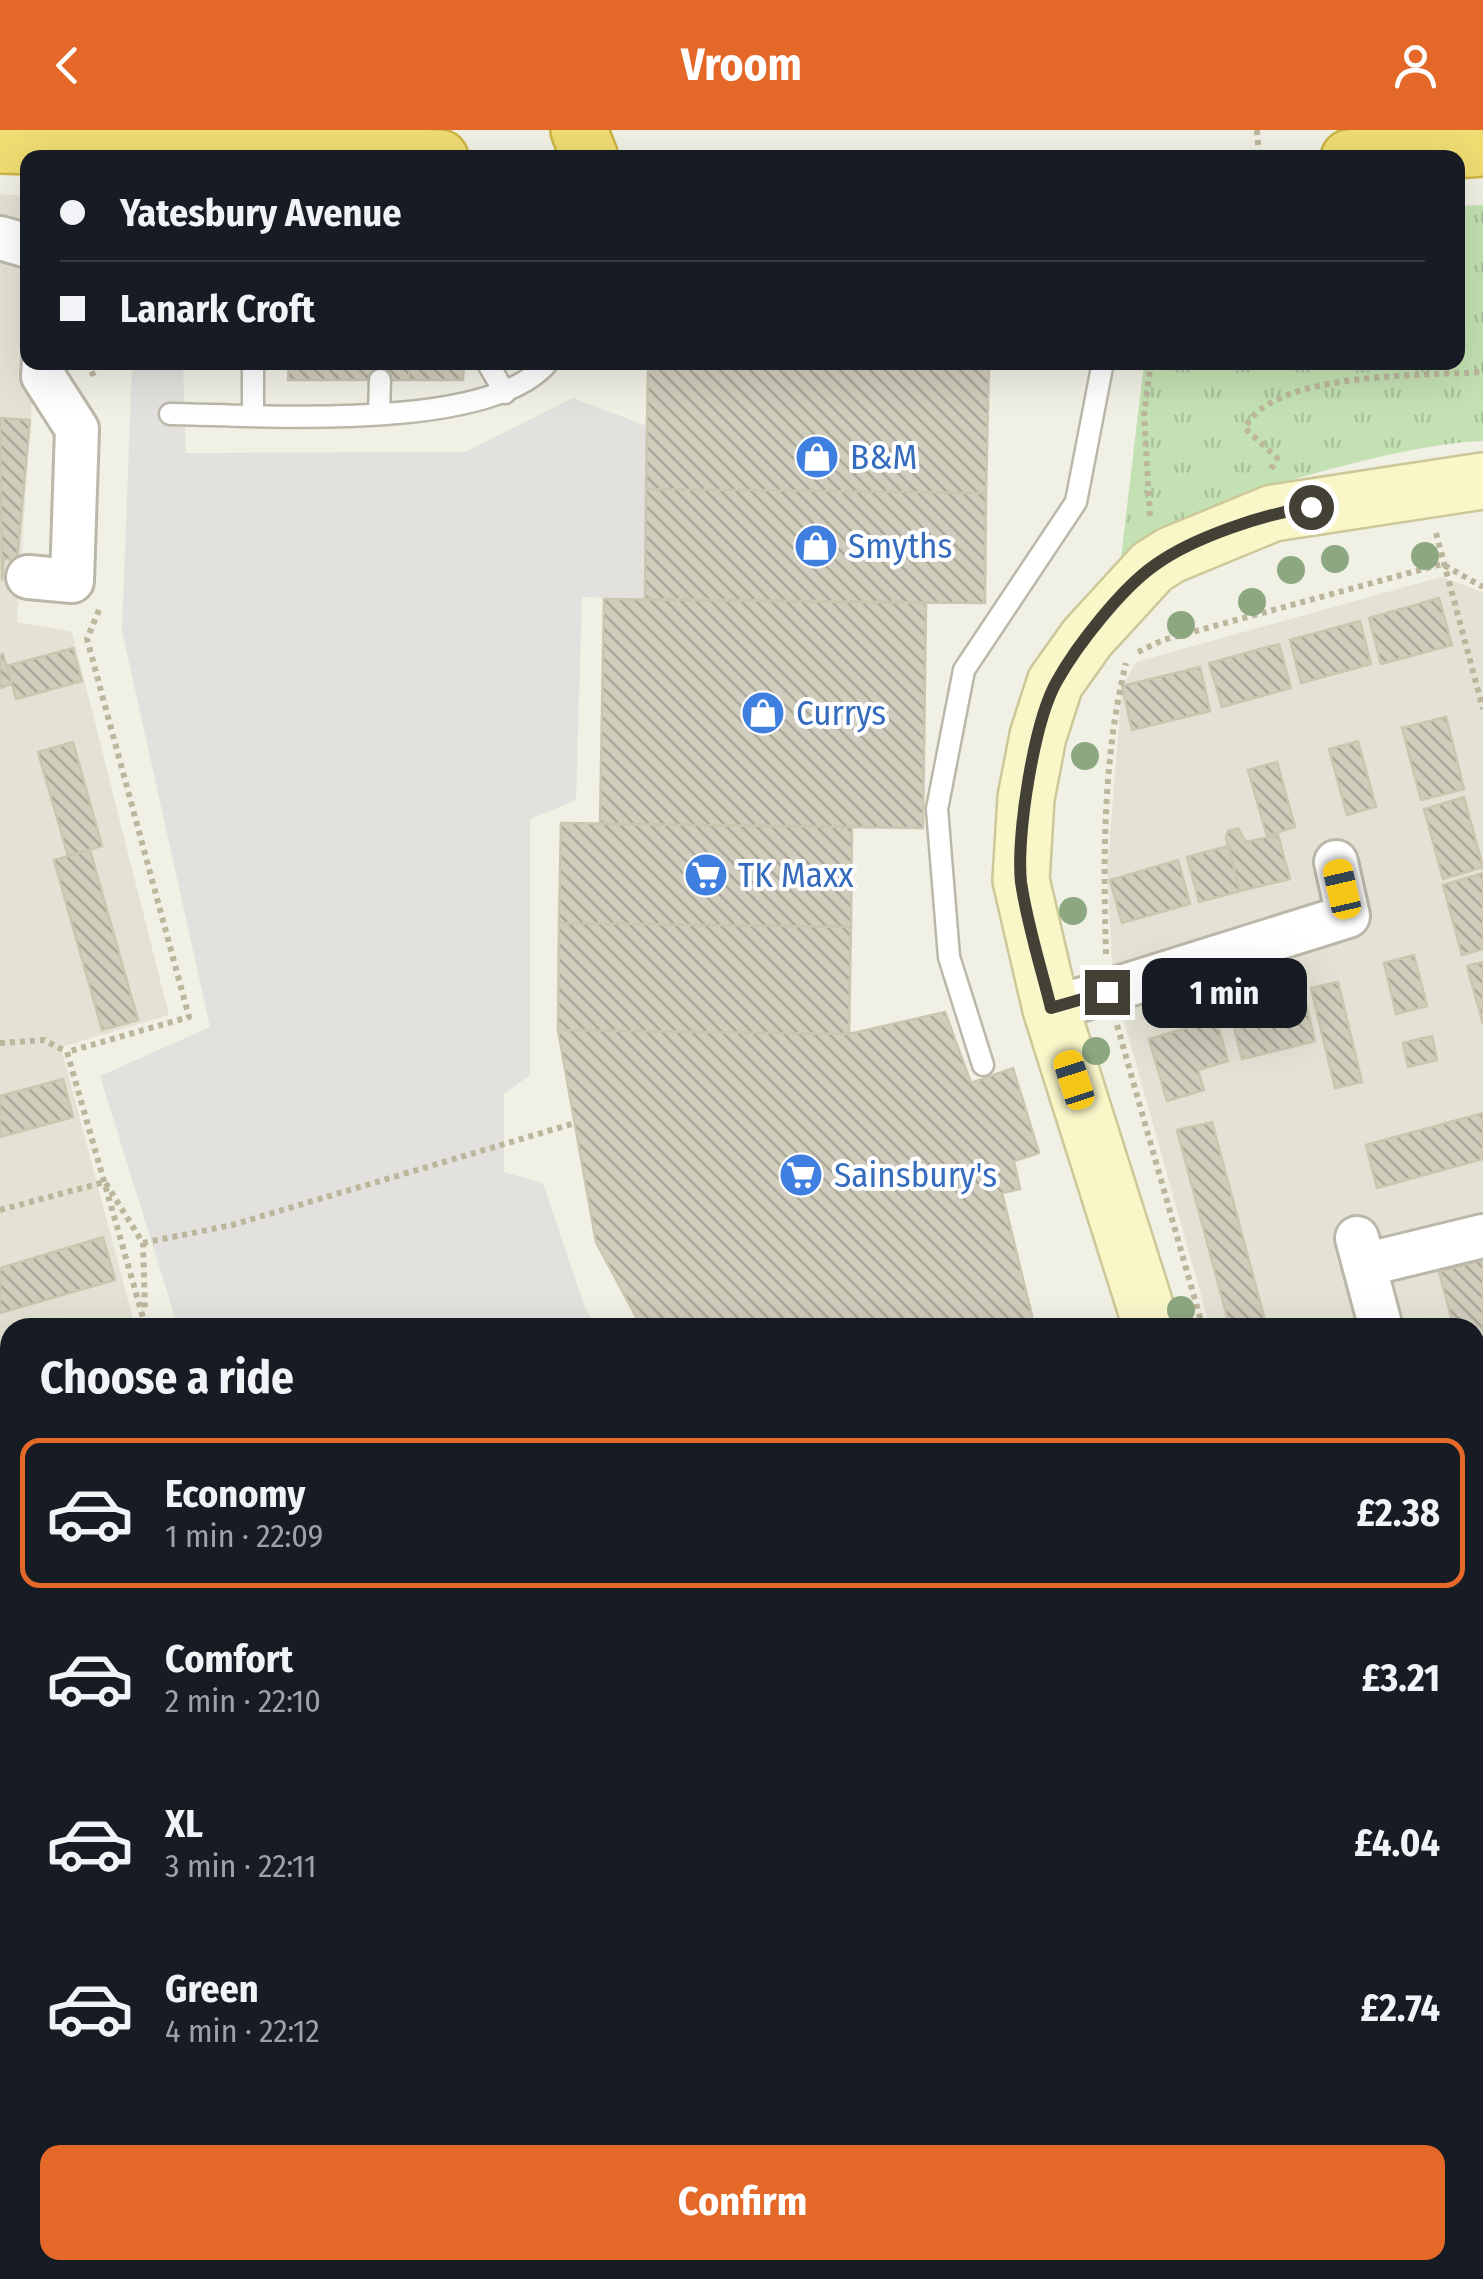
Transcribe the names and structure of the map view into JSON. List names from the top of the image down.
{
  "places": {
    "shop": ["B&M", "Smyths", "Currys"],
    "supermarket": ["TK Maxx", "Sainsbury's"]
  },
  "page": {
    "header": "Vroom",
    "banner": ["Yatesbury Avenue", "Lanark Croft"],
    "bubble": "1 min",
    "heading": "Choose a ride",
    "list": [
      {
        "name": "Economy",
        "note": "1 min · 22:09",
        "value": "£2.38"
      },
      {
        "name": "Comfort",
        "note": "2 min · 22:10",
        "value": "£3.21"
      },
      {
        "name": "XL",
        "note": "3 min · 22:11",
        "value": "£4.04"
      },
      {
        "name": "Green",
        "note": "4 min · 22:12",
        "value": "£2.74"
      }
    ],
    "buttons": "Confirm"
  }
}
